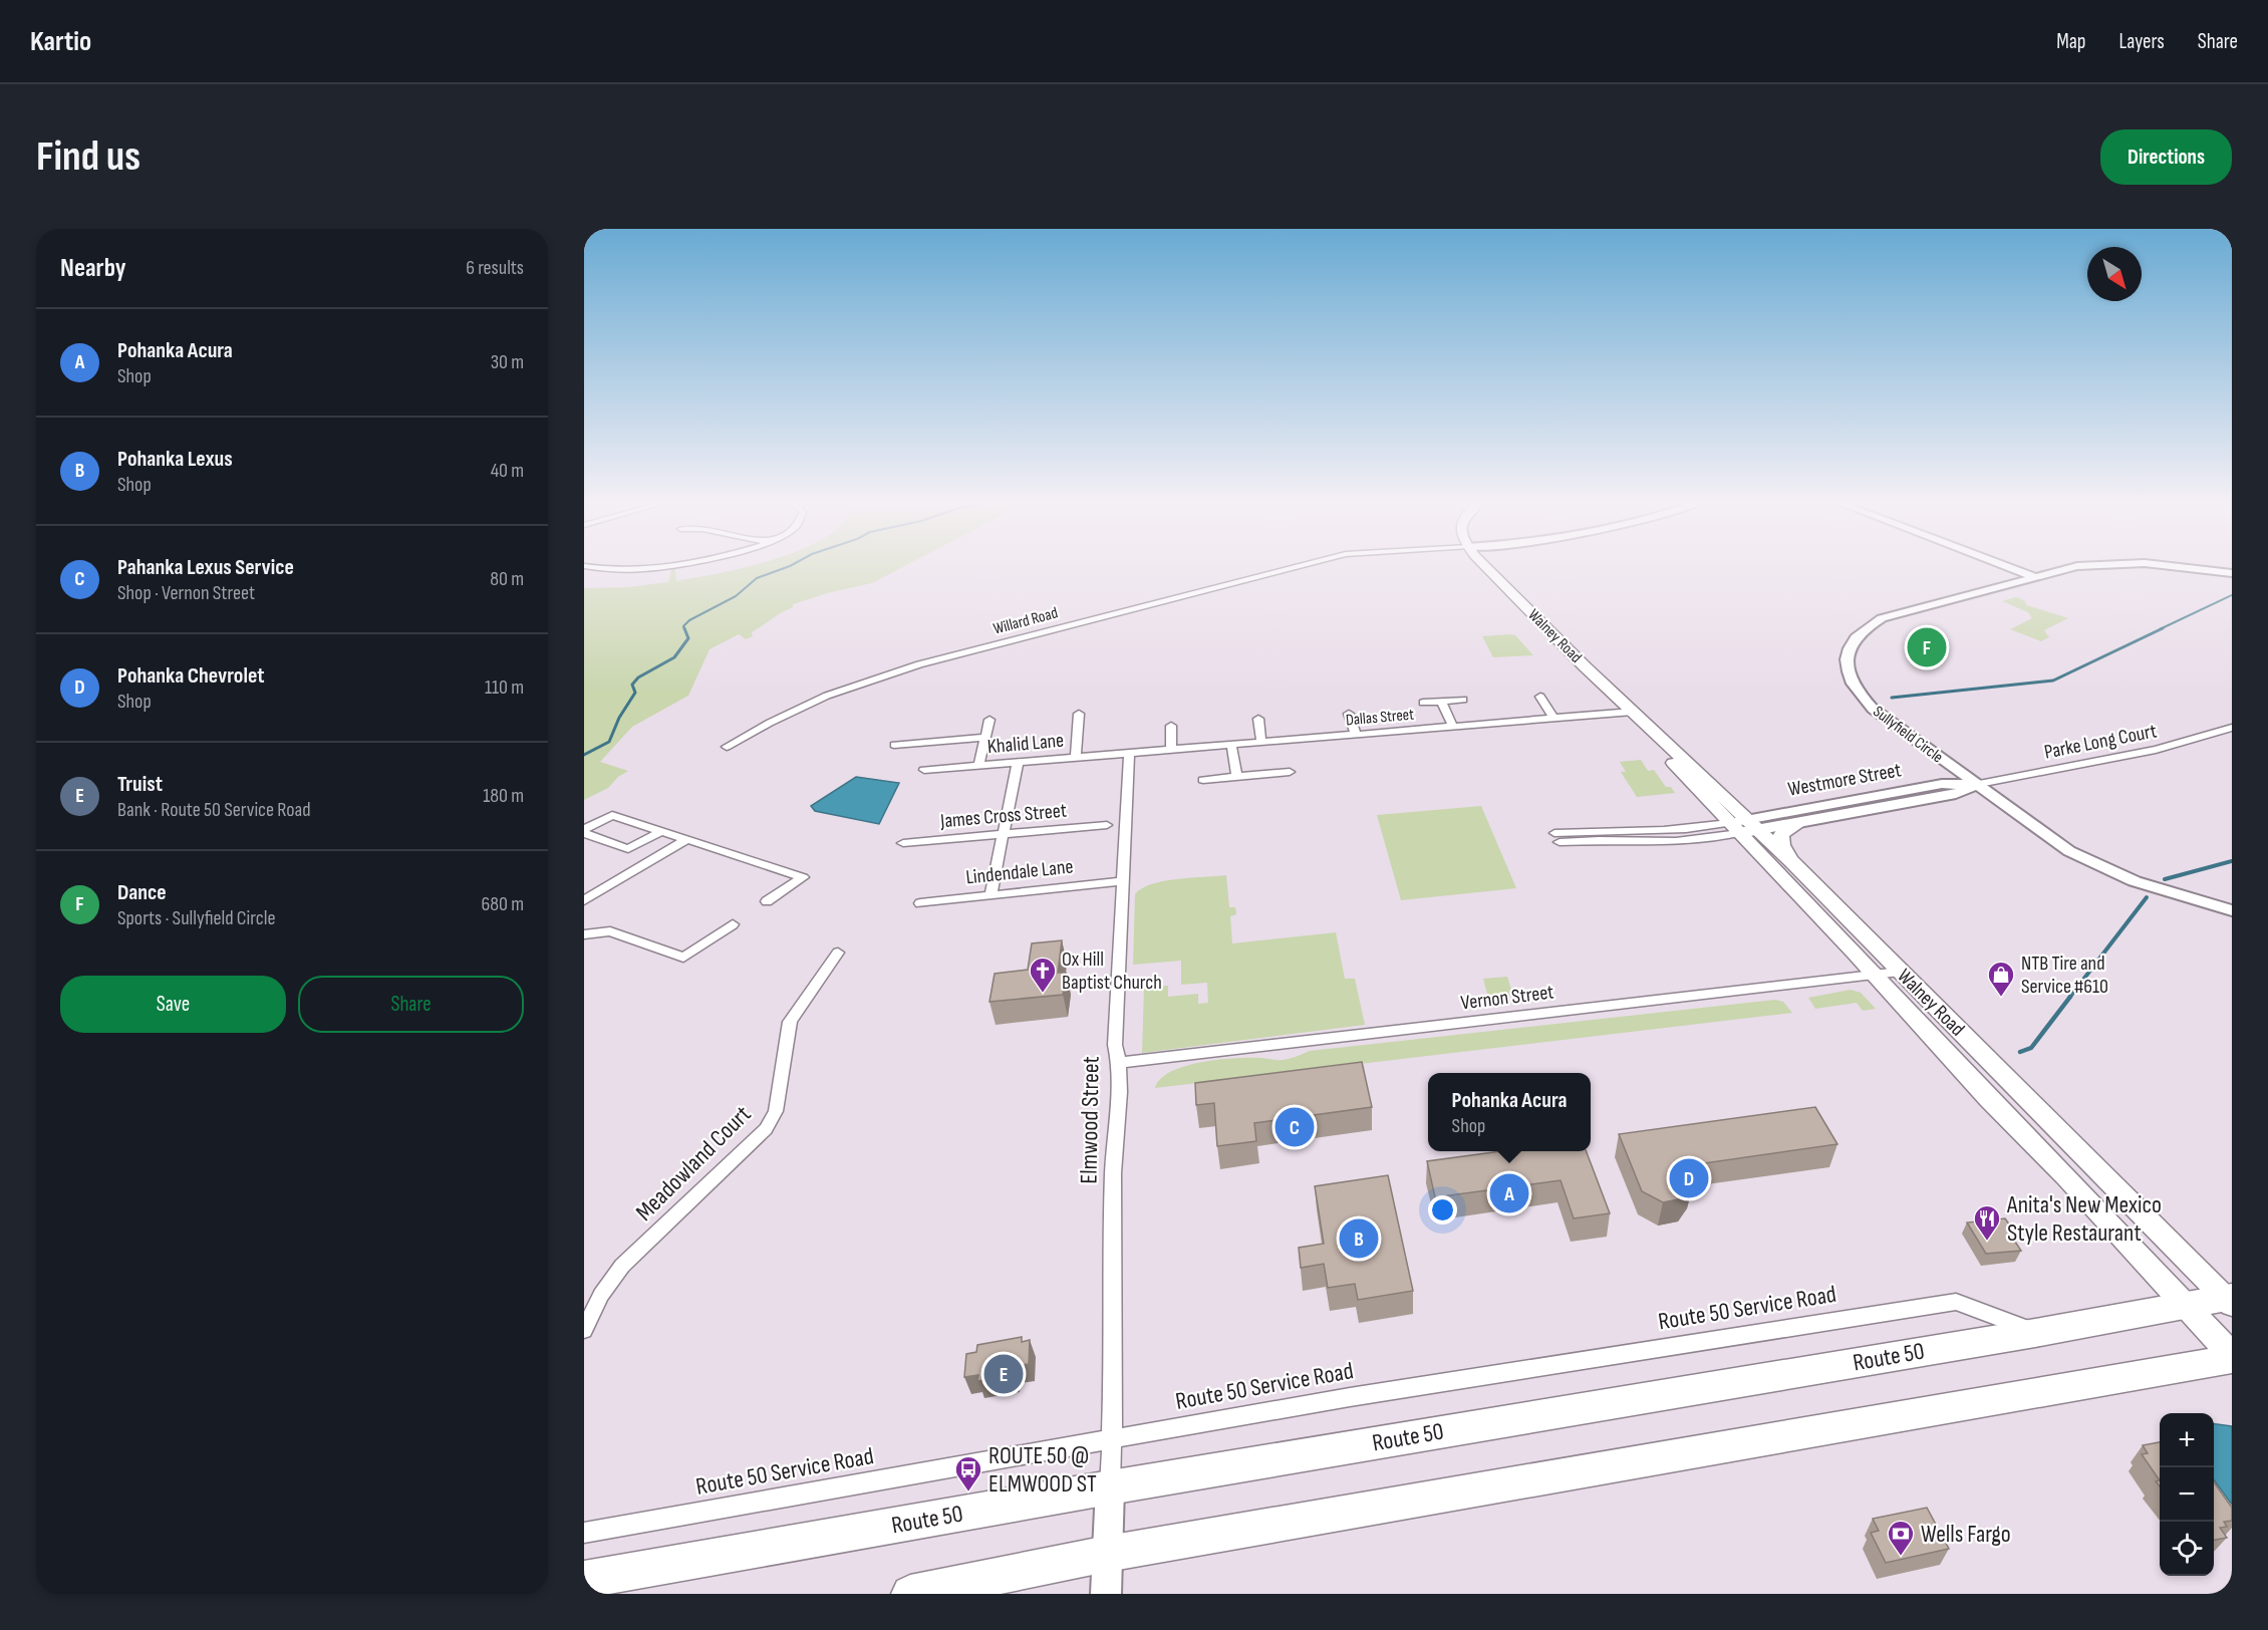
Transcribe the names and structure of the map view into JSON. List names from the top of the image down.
{
  "streets": {
    "highway": ["Route 50"],
    "main road": ["Walney Road"],
    "street": [
      "Willard Road",
      "Dallas Street",
      "Sullyfield Circle",
      "Parke Long Court",
      "Khalid Lane",
      "Westmore Street",
      "James Cross Street",
      "Lindendale Lane",
      "Vernon Street",
      "Elmwood Street",
      "Meadowland Court",
      "Route 50 Service Road"
    ]
  },
  "crossings": [
    ["Walney Road", "Dallas Street"],
    ["Walney Road", "Westmore Street"],
    ["Walney Road", "Vernon Street"],
    ["Walney Road", "Route 50"],
    ["Dallas Street", "Khalid Lane"],
    ["Dallas Street", "Elmwood Street"],
    ["Sullyfield Circle", "Parke Long Court"],
    ["Sullyfield Circle", "Westmore Street"],
    ["Parke Long Court", "Westmore Street"],
    ["Khalid Lane", "Elmwood Street"],
    ["Lindendale Lane", "Elmwood Street"],
    ["Vernon Street", "Elmwood Street"],
    ["Elmwood Street", "Route 50 Service Road"],
    ["Elmwood Street", "Route 50"],
    ["Route 50 Service Road", "Route 50"]
  ],
  "places": {
    "church": ["Ox Hill Baptist Church"],
    "shop": ["NTB Tire and Service #610"],
    "restaurant": ["Anita's New Mexico Style Restaurant"],
    "bus stop": ["ROUTE 50 @ ELMWOOD ST"],
    "bank": ["Wells Fargo"]
  },
  "north": "bottom right",
  "page": {
    "header": "Kartio",
    "nav": ["Map", "Layers", "Share"],
    "buttons": [
      "Directions",
      ["Save", "Share"]
    ],
    "title": "Find us",
    "heading": ["Nearby", "6 results"],
    "list": [
      {
        "mark": "A",
        "name": "Pohanka Acura",
        "note": "Shop",
        "value": "30 m"
      },
      {
        "mark": "B",
        "name": "Pohanka Lexus",
        "note": "Shop",
        "value": "40 m"
      },
      {
        "mark": "C",
        "name": "Pahanka Lexus Service",
        "note": "Shop · Vernon Street",
        "value": "80 m"
      },
      {
        "mark": "D",
        "name": "Pohanka Chevrolet",
        "note": "Shop",
        "value": "110 m"
      },
      {
        "mark": "E",
        "name": "Truist",
        "note": "Bank · Route 50 Service Road",
        "value": "180 m"
      },
      {
        "mark": "F",
        "name": "Dance",
        "note": "Sports · Sullyfield Circle",
        "value": "680 m"
      }
    ],
    "pins": [
      "F",
      "C",
      "D",
      "A",
      "B",
      "E"
    ],
    "popup": ["Pohanka Acura", "Shop"],
    "map_buttons": ["+", "−"]
  }
}
